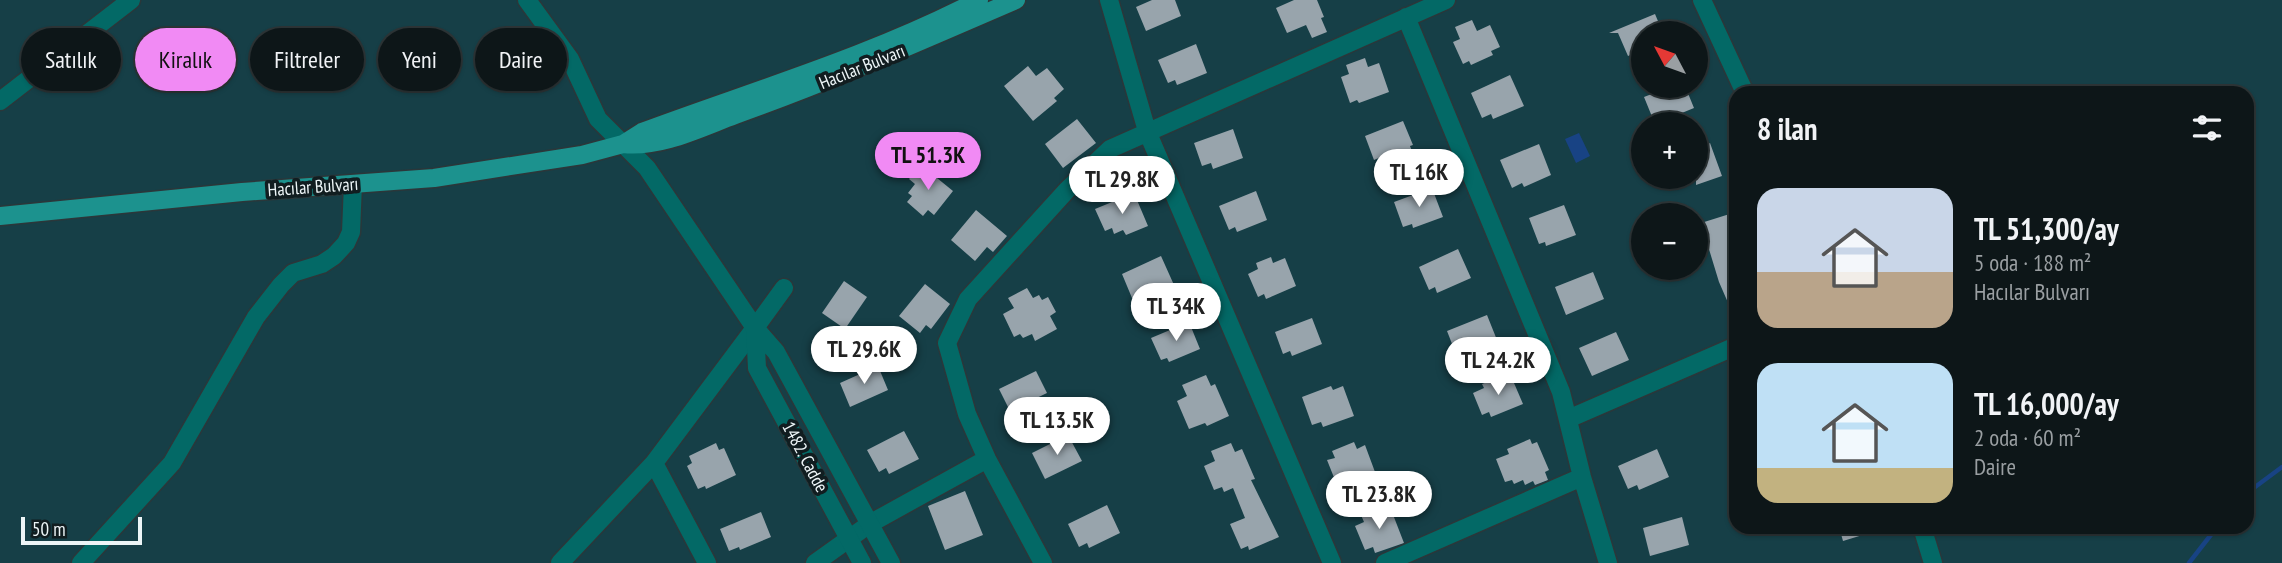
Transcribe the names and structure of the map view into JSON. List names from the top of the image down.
{
  "streets": {
    "main road": ["Hacılar Bulvarı"],
    "street": ["1482. Cadde"]
  },
  "scale_bar": "50 m",
  "north": "top left",
  "page": {
    "map_buttons": ["+", "−"],
    "chip": [
      "Satılık",
      "Kiralık",
      "Filtreler",
      "Yeni",
      "Daire"
    ],
    "heading": "8 ilan",
    "price": [
      "TL 51.3K",
      "TL 16K",
      "TL 29.8K",
      "TL 34K",
      "TL 29.6K",
      "TL 24.2K",
      "TL 13.5K",
      "TL 23.8K"
    ],
    "list": [
      {
        "name": "TL 51,300/ay",
        "note": "5 oda · 188 m² · Hacılar Bulvarı"
      },
      {
        "name": "TL 16,000/ay",
        "note": "2 oda · 60 m² · Daire"
      }
    ],
    "scale": "50 m"
  }
}
